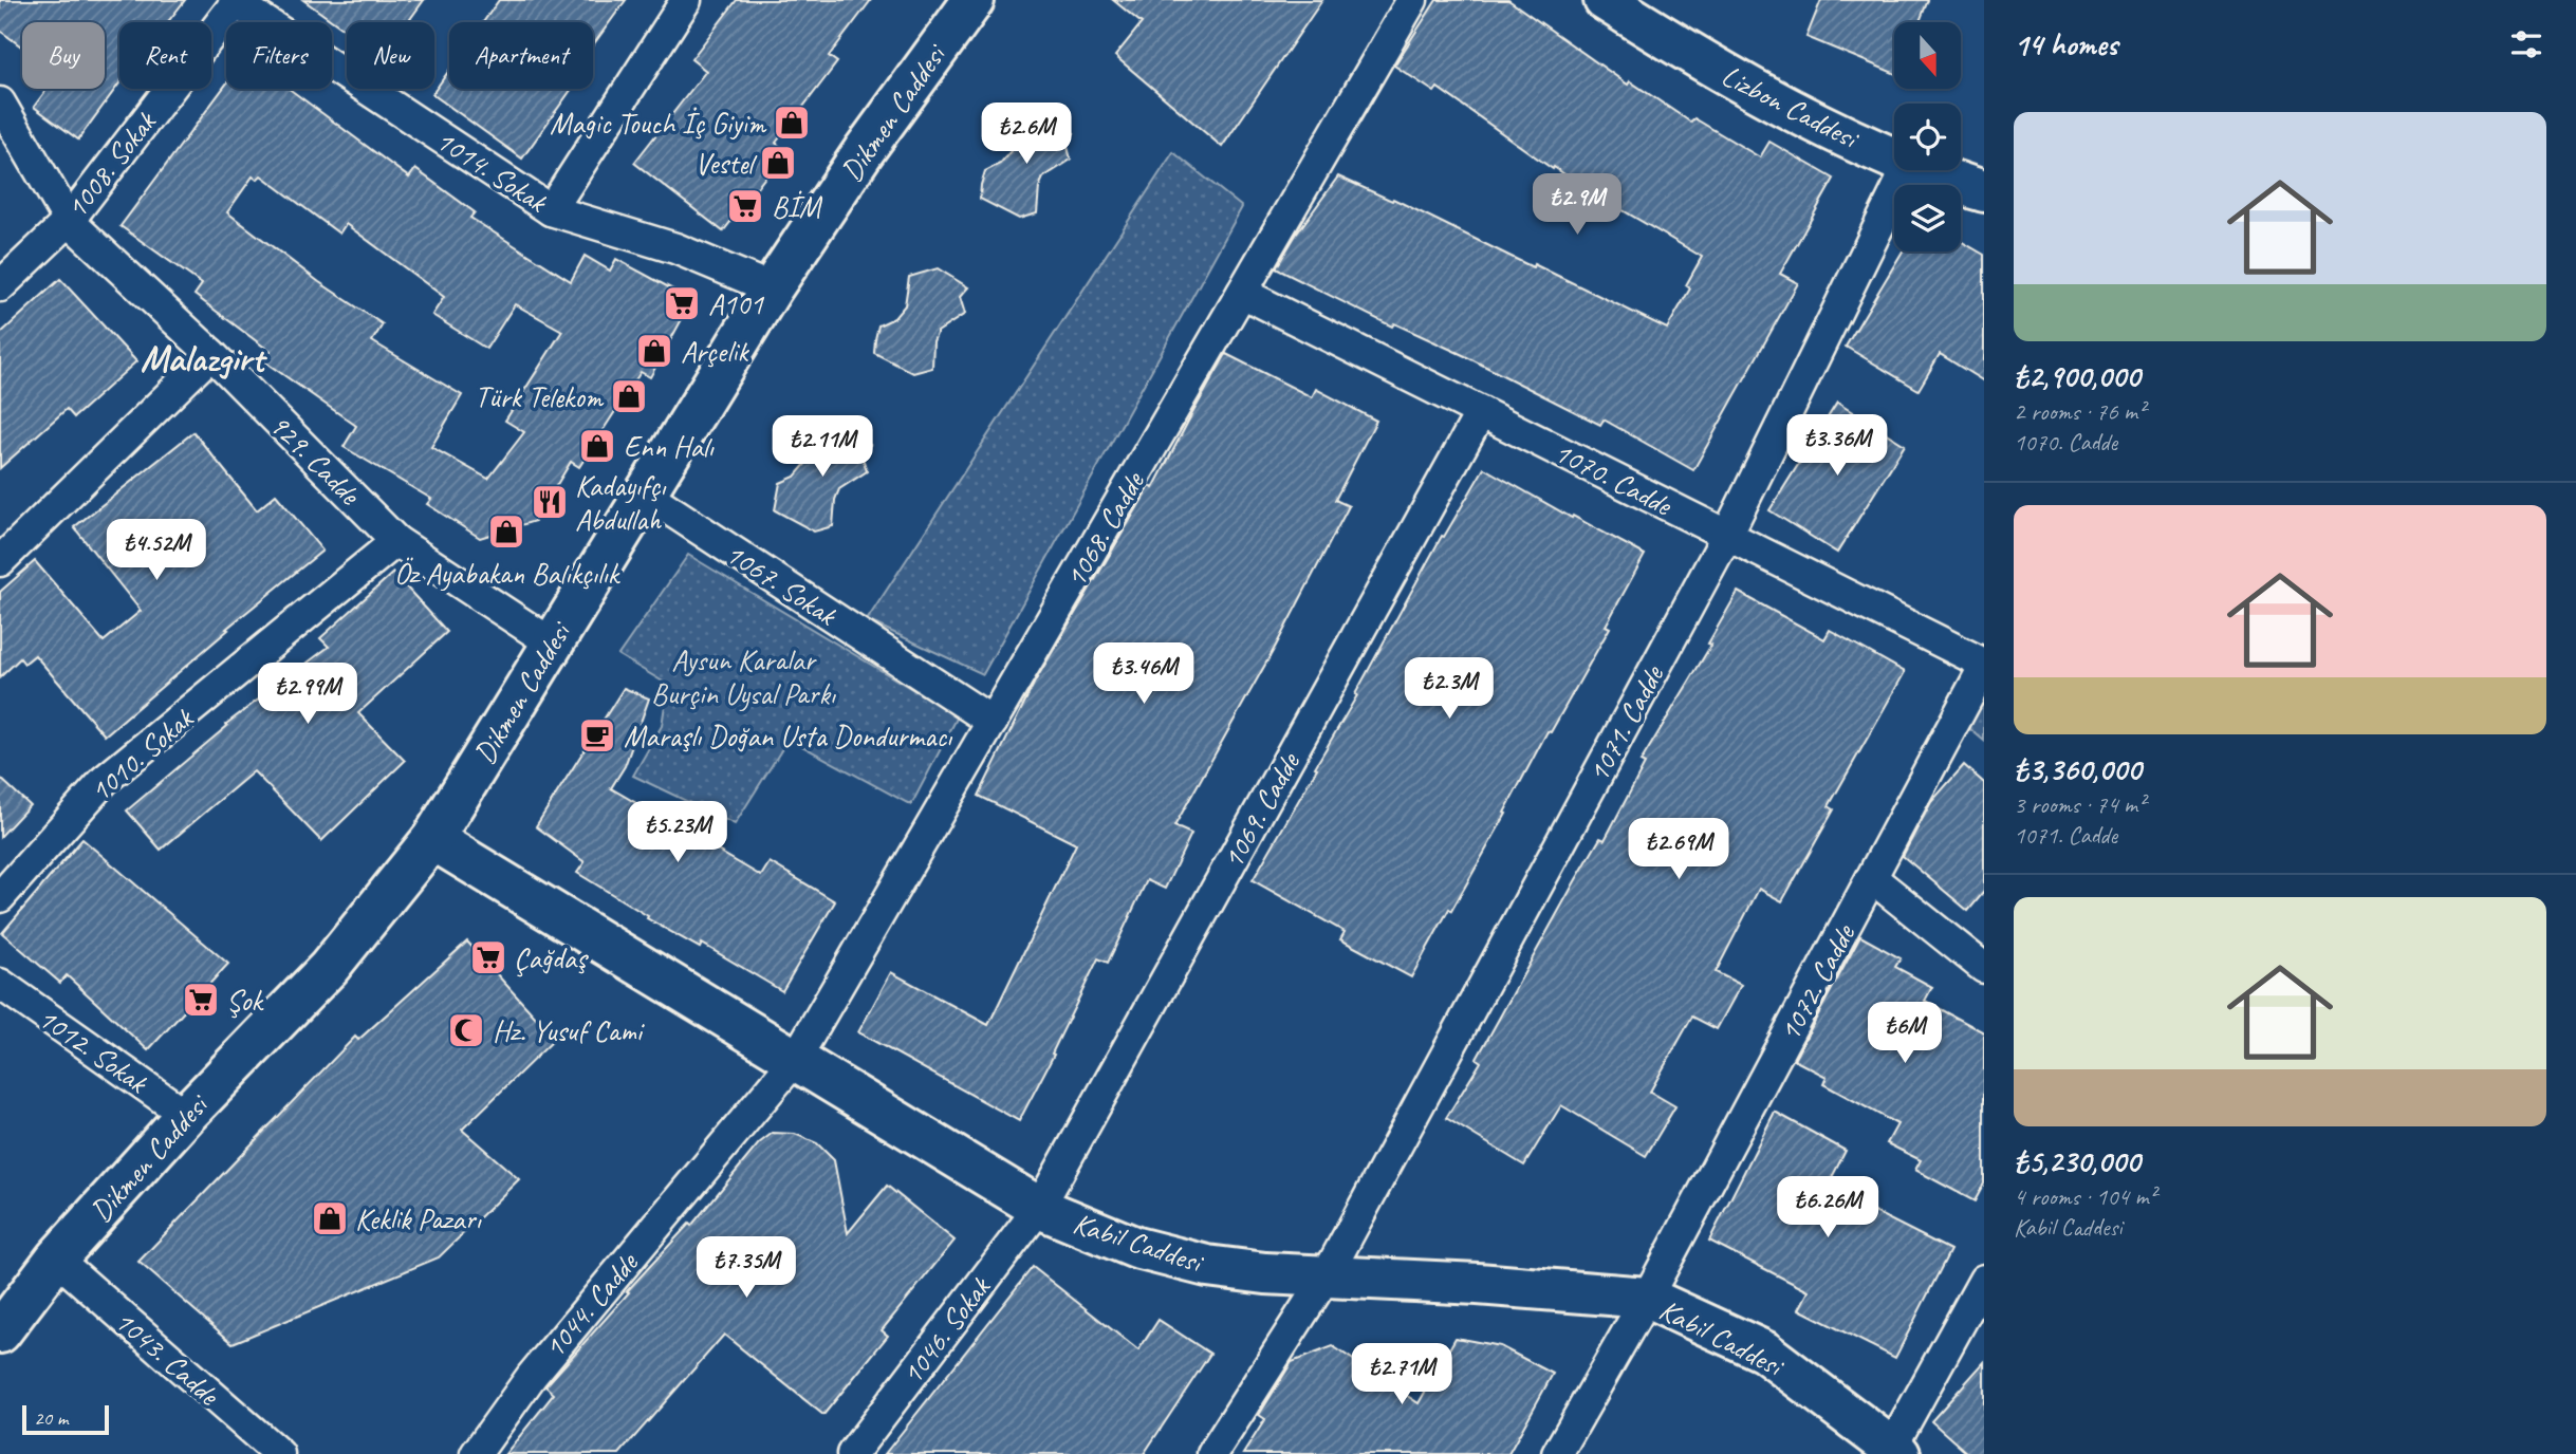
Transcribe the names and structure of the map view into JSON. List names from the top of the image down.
{
  "streets": {
    "main road": ["Lizbon Caddesi", "Dikmen Caddesi", "Kabil Caddesi"],
    "street": [
      "1008. Sokak",
      "1014. Sokak",
      "929. Cadde",
      "1070. Cadde",
      "1068. Cadde",
      "1067. Sokak",
      "1071. Cadde",
      "1010. Sokak",
      "1069. Cadde",
      "1072. Cadde",
      "1012. Sokak",
      "1044. Cadde",
      "1046. Sokak",
      "1043. Cadde"
    ]
  },
  "crossings": [
    ["Dikmen Caddesi", "1014. Sokak"],
    ["Dikmen Caddesi", "929. Cadde"],
    ["Dikmen Caddesi", "1067. Sokak"],
    ["Dikmen Caddesi", "1012. Sokak"],
    ["Dikmen Caddesi", "Kabil Caddesi"],
    ["Dikmen Caddesi", "1043. Cadde"],
    ["1008. Sokak", "1014. Sokak"],
    ["1008. Sokak", "929. Cadde"],
    ["929. Cadde", "1010. Sokak"],
    ["1070. Cadde", "1068. Cadde"],
    ["1070. Cadde", "1071. Cadde"],
    ["1070. Cadde", "1069. Cadde"],
    ["1070. Cadde", "1072. Cadde"],
    ["1068. Cadde", "1067. Sokak"],
    ["1068. Cadde", "Kabil Caddesi"],
    ["1068. Cadde", "1044. Cadde"],
    ["1071. Cadde", "Kabil Caddesi"],
    ["1069. Cadde", "Kabil Caddesi"],
    ["1069. Cadde", "1046. Sokak"],
    ["1072. Cadde", "Kabil Caddesi"],
    ["Kabil Caddesi", "1044. Cadde"],
    ["Kabil Caddesi", "1046. Sokak"]
  ],
  "districts": ["Malazgirt"],
  "parks": ["Aysun Karalar Burçin Uysal Parkı"],
  "places": {
    "shop": [
      "Magic Touch İç Giyim",
      "Vestel",
      "Arçelik",
      "Türk Telekom",
      "Enn Halı",
      "Öz Ayabakan Balıkçılık",
      "Keklik Pazarı"
    ],
    "supermarket": [
      "BİM",
      "A101",
      "Çağdaş",
      "Şok"
    ],
    "restaurant": ["Kadayıfçı Abdullah"],
    "cafe": ["Maraşlı Doğan Usta Dondurmacı"],
    "mosque": ["Hz. Yusuf Cami"]
  },
  "scale_bar": "20 m",
  "north": "bottom",
  "page": {
    "heading": "14 homes",
    "chip": [
      "Buy",
      "Rent",
      "Filters",
      "New",
      "Apartment"
    ],
    "list": [
      {
        "name": "₺2,900,000",
        "note": "2 rooms · 76 m² · 1070. Cadde"
      },
      {
        "name": "₺3,360,000",
        "note": "3 rooms · 74 m² · 1071. Cadde"
      },
      {
        "name": "₺5,230,000",
        "note": "4 rooms · 104 m² · Kabil Caddesi"
      }
    ],
    "price": [
      "₺2.6M",
      "₺2.9M",
      "₺3.36M",
      "₺2.11M",
      "₺4.52M",
      "₺3.46M",
      "₺2.3M",
      "₺2.99M",
      "₺5.23M",
      "₺2.69M",
      "₺6M",
      "₺6.26M",
      "₺7.35M",
      "₺2.71M"
    ],
    "scale": "20 m"
  }
}
